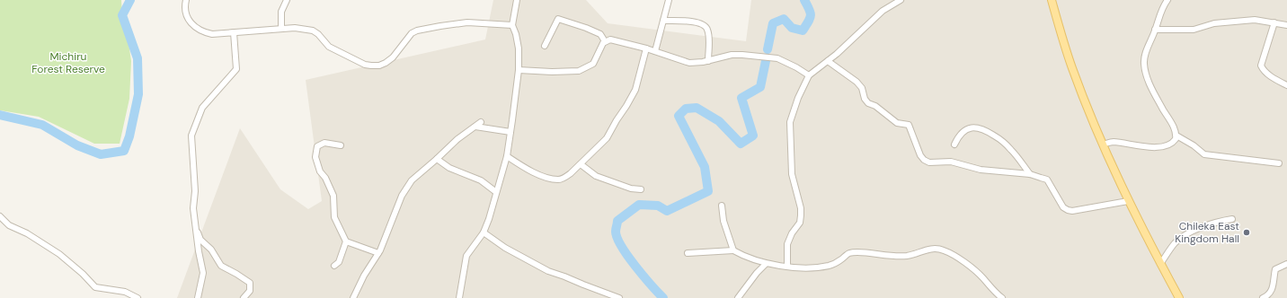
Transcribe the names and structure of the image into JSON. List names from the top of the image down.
{
  "parks": ["Michiru Forest Reserve"],
  "places": ["Chileka East Kingdom Hall"]
}
